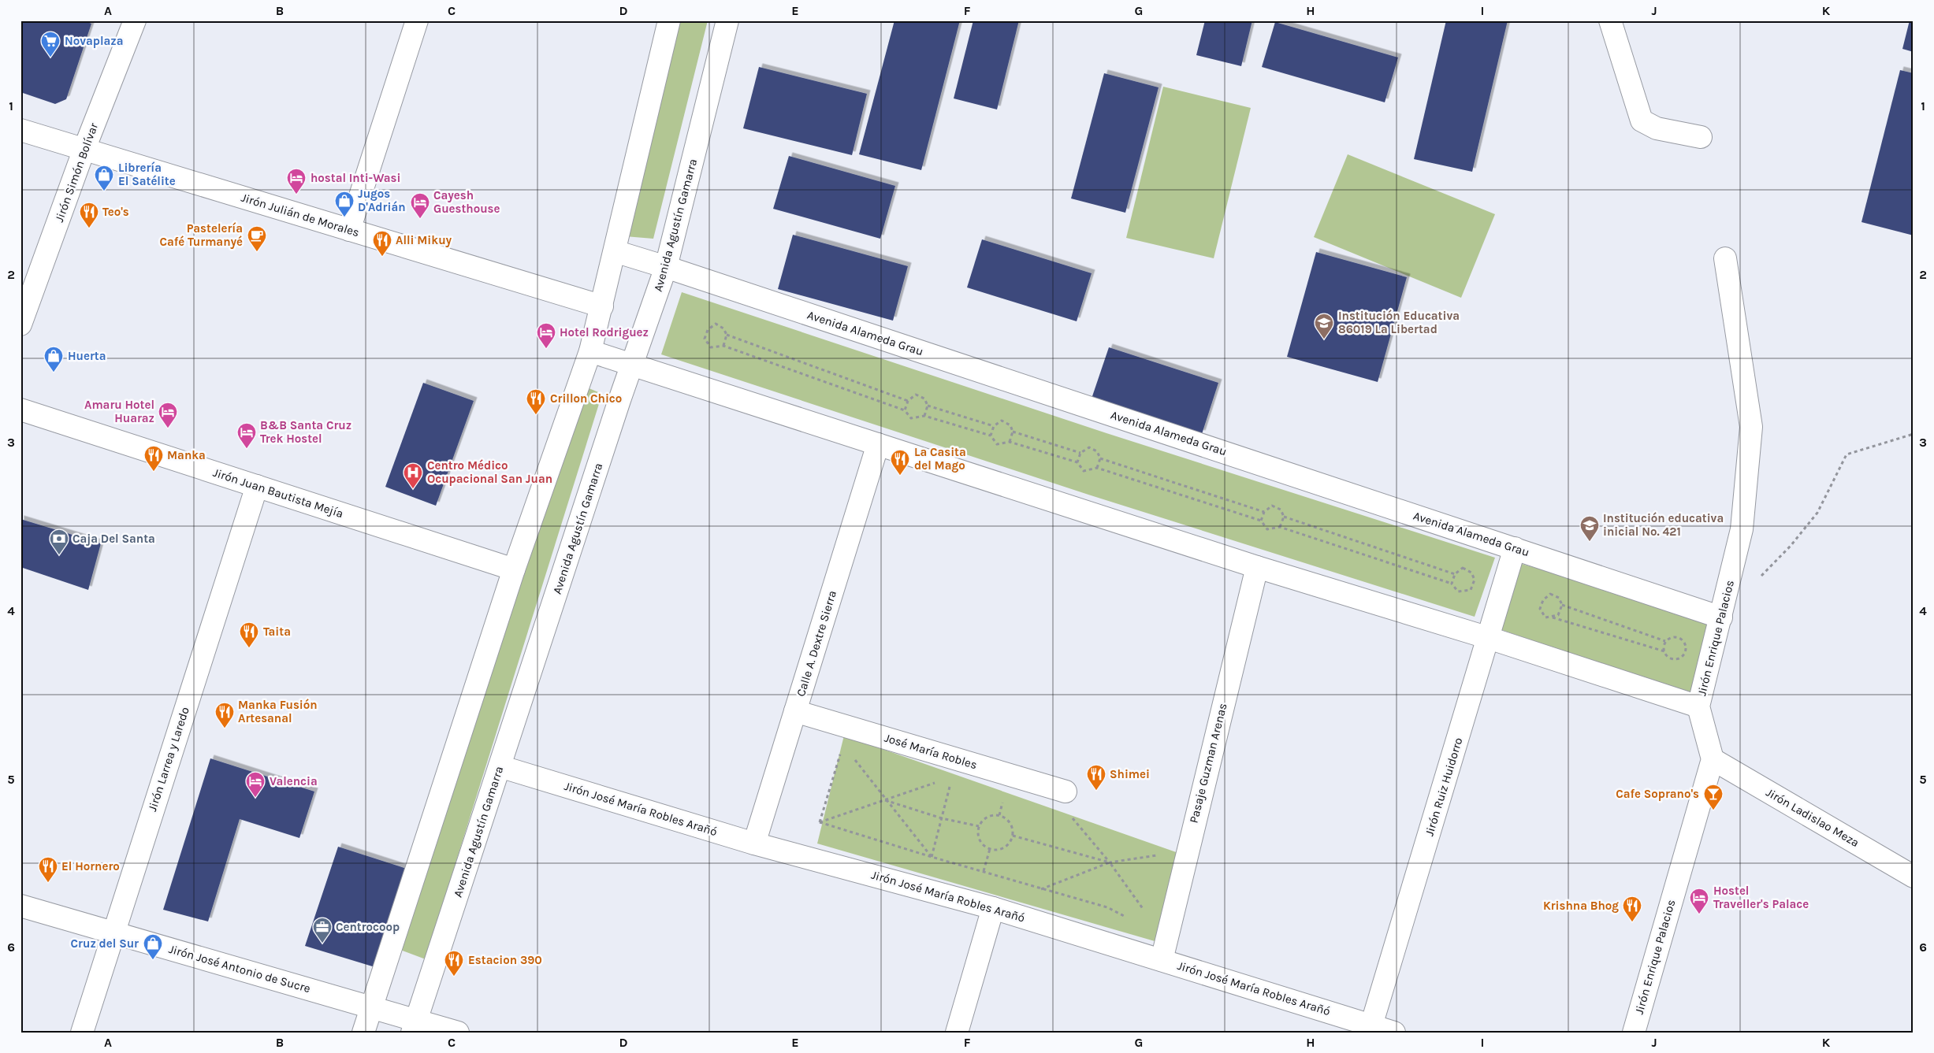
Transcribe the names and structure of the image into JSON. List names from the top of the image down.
{
  "streets": {
    "street": [
      "Jirón Simón Bolívar",
      "Jirón Julián de Morales",
      "Avenida Agustín Gamarra",
      "Avenida Alameda Grau",
      "Jirón Juan Bautista Mejía",
      "Jirón Enrique Palacios",
      "Calle A. Dextre Sierra",
      "José María Robles",
      "Jirón Larrea y Laredo",
      "Pasaje Guzman Arenas",
      "Jirón Ruiz Huidorro",
      "Jirón José María Robles Arañó",
      "Jirón Ladislao Meza",
      "Jirón José Antonio de Sucre"
    ]
  },
  "crossings": [
    ["Jirón Simón Bolívar", "Jirón Julián de Morales"],
    ["Avenida Agustín Gamarra", "Avenida Alameda Grau"],
    ["Avenida Agustín Gamarra", "Jirón José María Robles Arañó"],
    ["Avenida Agustín Gamarra", "Jirón José Antonio de Sucre"],
    ["Avenida Alameda Grau", "Jirón Enrique Palacios"],
    ["Avenida Alameda Grau", "Jirón Ruiz Huidorro"],
    ["Jirón Juan Bautista Mejía", "Jirón Larrea y Laredo"],
    ["Jirón Enrique Palacios", "Jirón Ladislao Meza"],
    ["Calle A. Dextre Sierra", "José María Robles"],
    ["Calle A. Dextre Sierra", "Jirón José María Robles Arañó"],
    ["Jirón Larrea y Laredo", "Jirón José Antonio de Sucre"],
    ["Pasaje Guzman Arenas", "Jirón José María Robles Arañó"],
    ["Jirón Ruiz Huidorro", "Jirón José María Robles Arañó"]
  ],
  "places": {
    "supermarket": ["Novaplaza"],
    "shop": [
      "Librería El Satélite",
      "Jugos D'Adrián",
      "Huerta",
      "Cruz del Sur"
    ],
    "hotel": [
      "hostal Inti-Wasi",
      "Cayesh Guesthouse",
      "Hotel Rodriguez",
      "Amaru Hotel Huaraz",
      "B&B Santa Cruz Trek Hostel",
      "Valencia",
      "Hostel Traveller's Palace"
    ],
    "restaurant": [
      "Teo's",
      "Alli Mikuy",
      "Crillon Chico",
      "Manka",
      "La Casita del Mago",
      "Taita",
      "Manka Fusión Artesanal",
      "Shimei",
      "El Hornero",
      "Krishna Bhog",
      "Estacion 390"
    ],
    "cafe": ["Pastelería Café Turmanyé"],
    "school or university": ["Institución Educativa 86019 La Libertad", "Institución educativa inicial No. 421"],
    "hospital": ["Centro Médico Ocupacional San Juan"],
    "bank": ["Caja Del Santa"],
    "bar": ["Cafe Soprano's"],
    "office": ["Centrocoop"]
  },
  "grid": {
    "columns": [
      "A",
      "B",
      "C",
      "D",
      "E",
      "F",
      "G",
      "H",
      "I",
      "J",
      "K"
    ],
    "rows": [
      "1",
      "2",
      "3",
      "4",
      "5",
      "6"
    ]
  }
}
